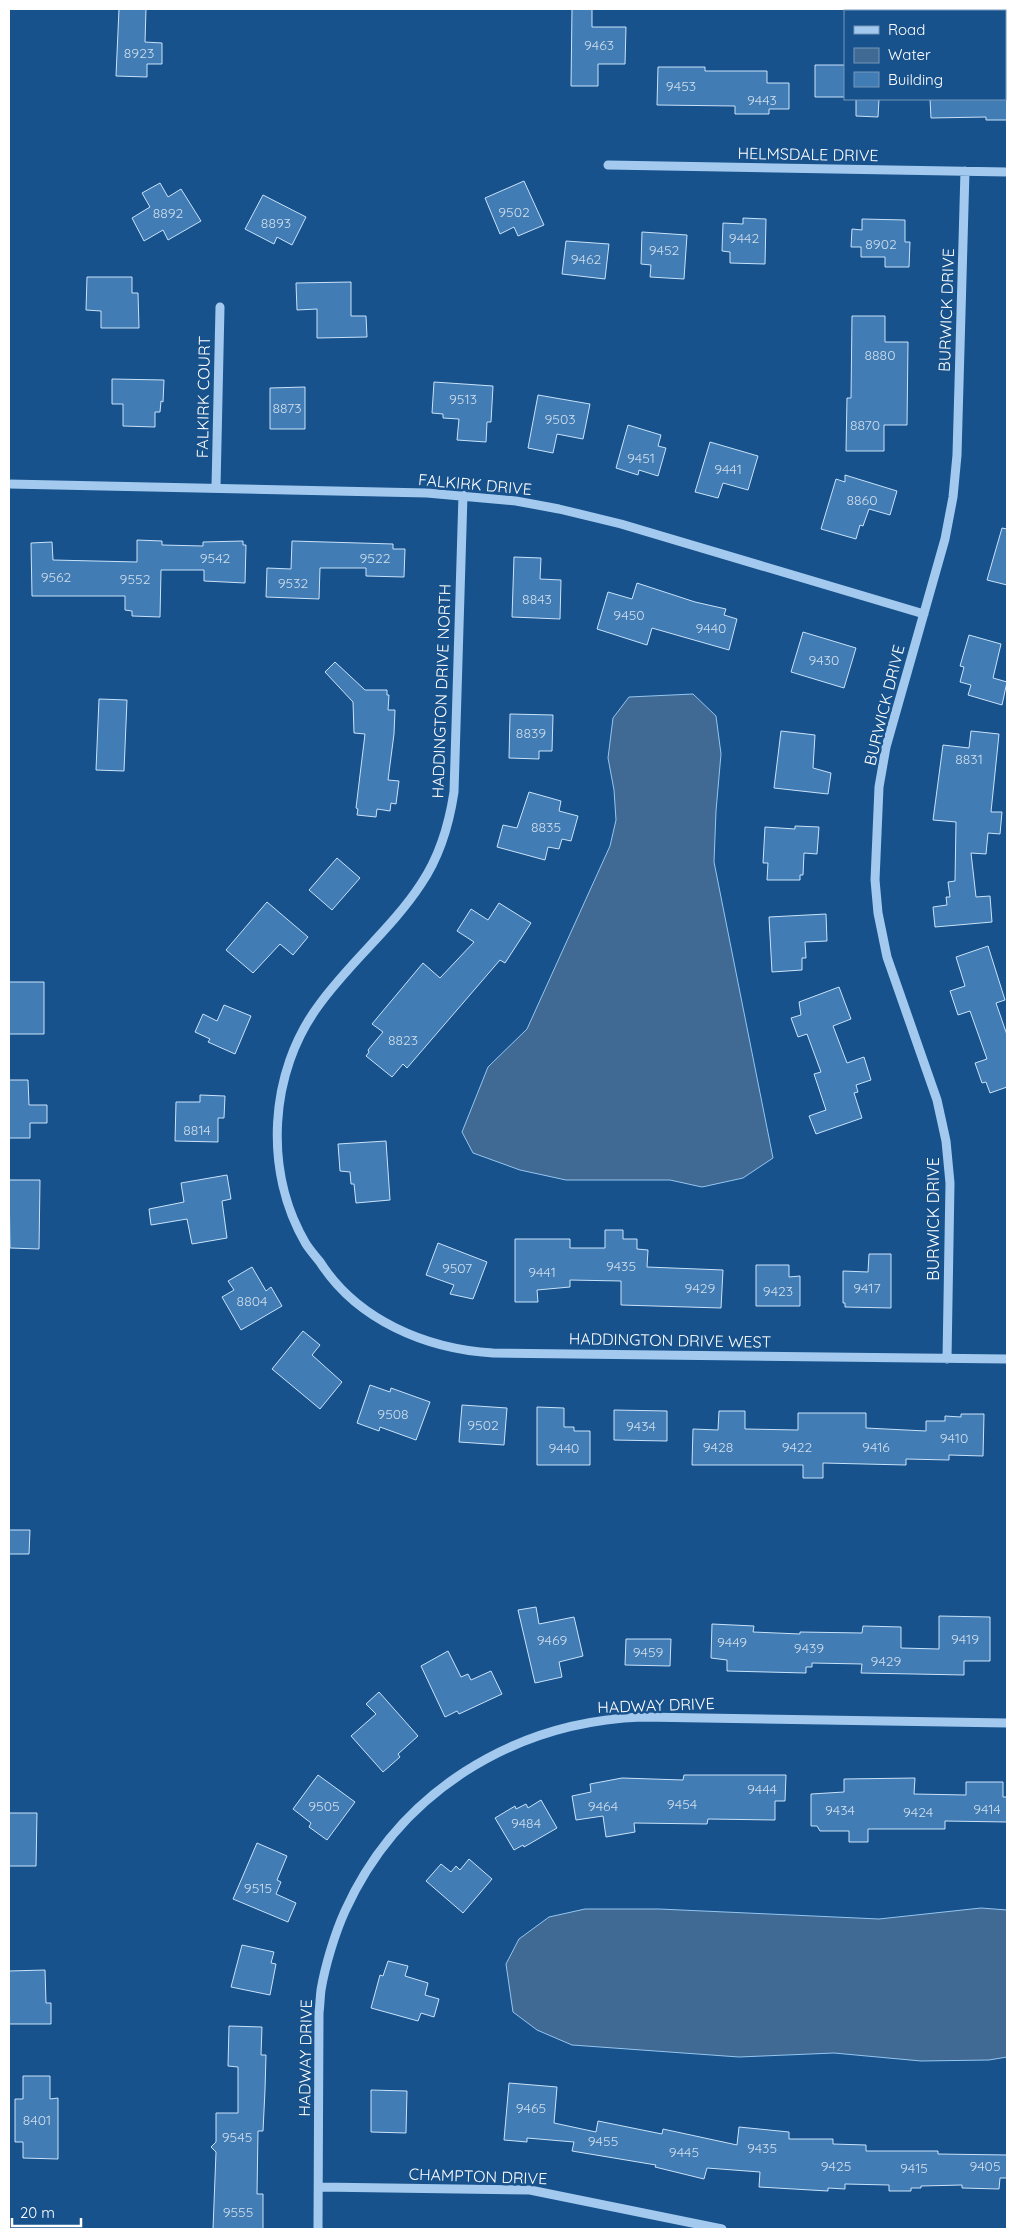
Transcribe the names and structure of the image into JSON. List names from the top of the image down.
{
  "streets": {
    "street": [
      "HELMSDALE DRIVE",
      "BURWICK DRIVE",
      "FALKIRK COURT",
      "FALKIRK DRIVE",
      "HADDINGTON DRIVE NORTH",
      "HADDINGTON DRIVE WEST",
      "HADWAY DRIVE",
      "CHAMPTON DRIVE"
    ]
  },
  "crossings": [
    ["HELMSDALE DRIVE", "BURWICK DRIVE"],
    ["BURWICK DRIVE", "FALKIRK DRIVE"],
    ["BURWICK DRIVE", "HADDINGTON DRIVE WEST"],
    ["FALKIRK COURT", "FALKIRK DRIVE"],
    ["FALKIRK DRIVE", "HADDINGTON DRIVE NORTH"],
    ["HADDINGTON DRIVE NORTH", "HADDINGTON DRIVE WEST"],
    ["HADWAY DRIVE", "CHAMPTON DRIVE"]
  ],
  "house_numbers": [
    "9463",
    "8923",
    "9453",
    "9443",
    "9502",
    "8892",
    "8893",
    "9442",
    "8902",
    "9452",
    "9462",
    "8880",
    "9513",
    "8873",
    "9503",
    "8870",
    "9451",
    "9441",
    "8860",
    "9542",
    "9522",
    "9562",
    "9552",
    "9532",
    "8843",
    "9450",
    "9440",
    "9430",
    "8839",
    "8831",
    "8835",
    "8823",
    "8814",
    "9435",
    "9507",
    "9441",
    "9429",
    "9417",
    "9423",
    "8804",
    "9508",
    "9502",
    "9434",
    "9410",
    "9428",
    "9422",
    "9416",
    "9440",
    "9419",
    "9469",
    "9449",
    "9439",
    "9459",
    "9429",
    "9444",
    "9454",
    "9505",
    "9464",
    "9414",
    "9434",
    "9424",
    "9484",
    "9515",
    "9465",
    "8401",
    "9545",
    "9455",
    "9435",
    "9445",
    "9425",
    "9405",
    "9415",
    "9555"
  ],
  "legend": ["Road", "Water", "Building"],
  "scale_bar": "20 m"
}
